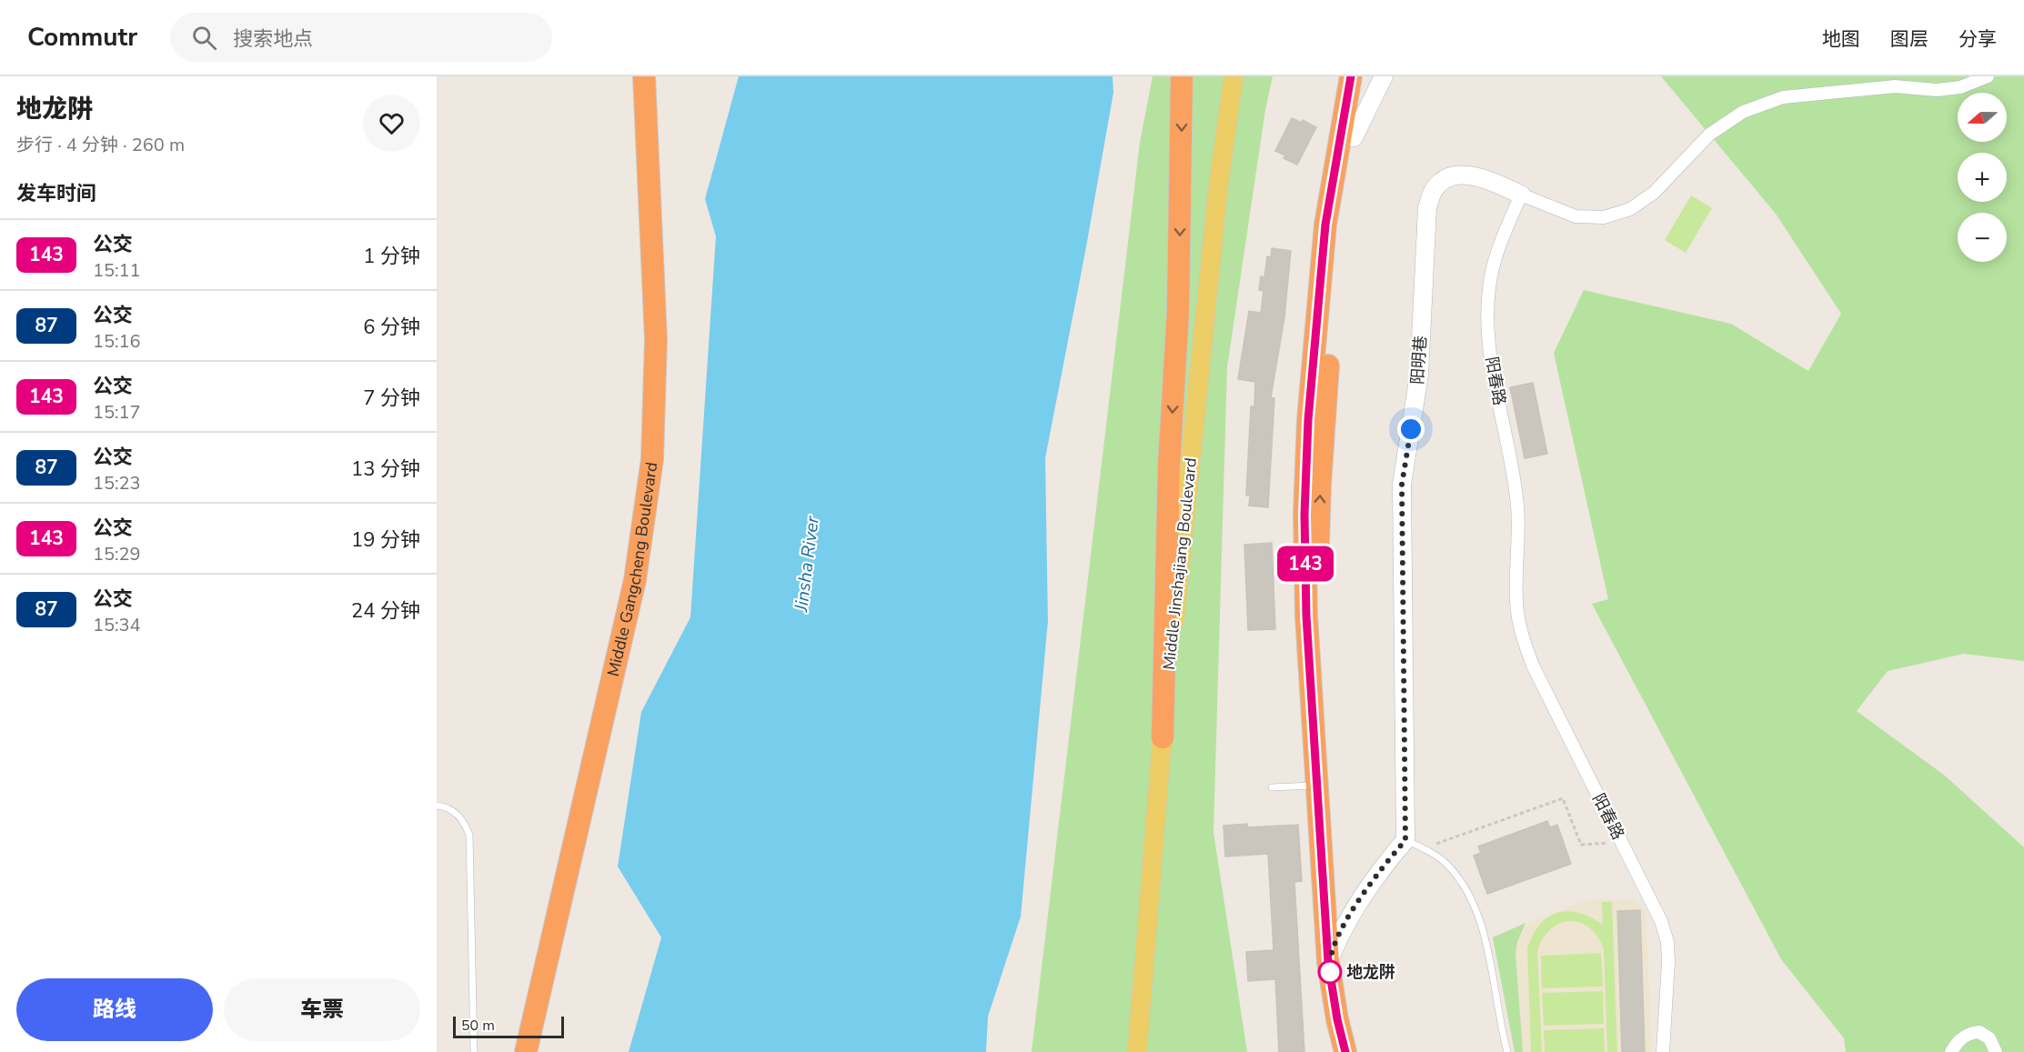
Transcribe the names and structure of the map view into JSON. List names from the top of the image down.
{
  "streets": {
    "highway": ["Middle Gangcheng Boulevard"],
    "main road": ["Middle Jinshajiang Boulevard"],
    "street": ["阳明巷", "阳春路"]
  },
  "crossings": [
    ["阳明巷", "阳春路"]
  ],
  "water": ["Jinsha River"],
  "places": ["地龙阱"],
  "lines": ["bus line 143"],
  "scale_bar": "50 m",
  "north": "left",
  "page": {
    "header": "Commutr",
    "search": "搜索地点",
    "nav": ["地图", "图层", "分享"],
    "heading": [
      ["地龙阱", "步行 · 4 分钟 · 260 m"],
      "发车时间"
    ],
    "on_map": "143",
    "map_buttons": ["+", "−"],
    "list": [
      {
        "mark": "143",
        "name": "公交",
        "note": "15:11",
        "value": "1 分钟"
      },
      {
        "mark": "87",
        "name": "公交",
        "note": "15:16",
        "value": "6 分钟"
      },
      {
        "mark": "143",
        "name": "公交",
        "note": "15:17",
        "value": "7 分钟"
      },
      {
        "mark": "87",
        "name": "公交",
        "note": "15:23",
        "value": "13 分钟"
      },
      {
        "mark": "143",
        "name": "公交",
        "note": "15:29",
        "value": "19 分钟"
      },
      {
        "mark": "87",
        "name": "公交",
        "note": "15:34",
        "value": "24 分钟"
      }
    ],
    "buttons": ["路线", "车票"],
    "scale": "50 m"
  }
}
